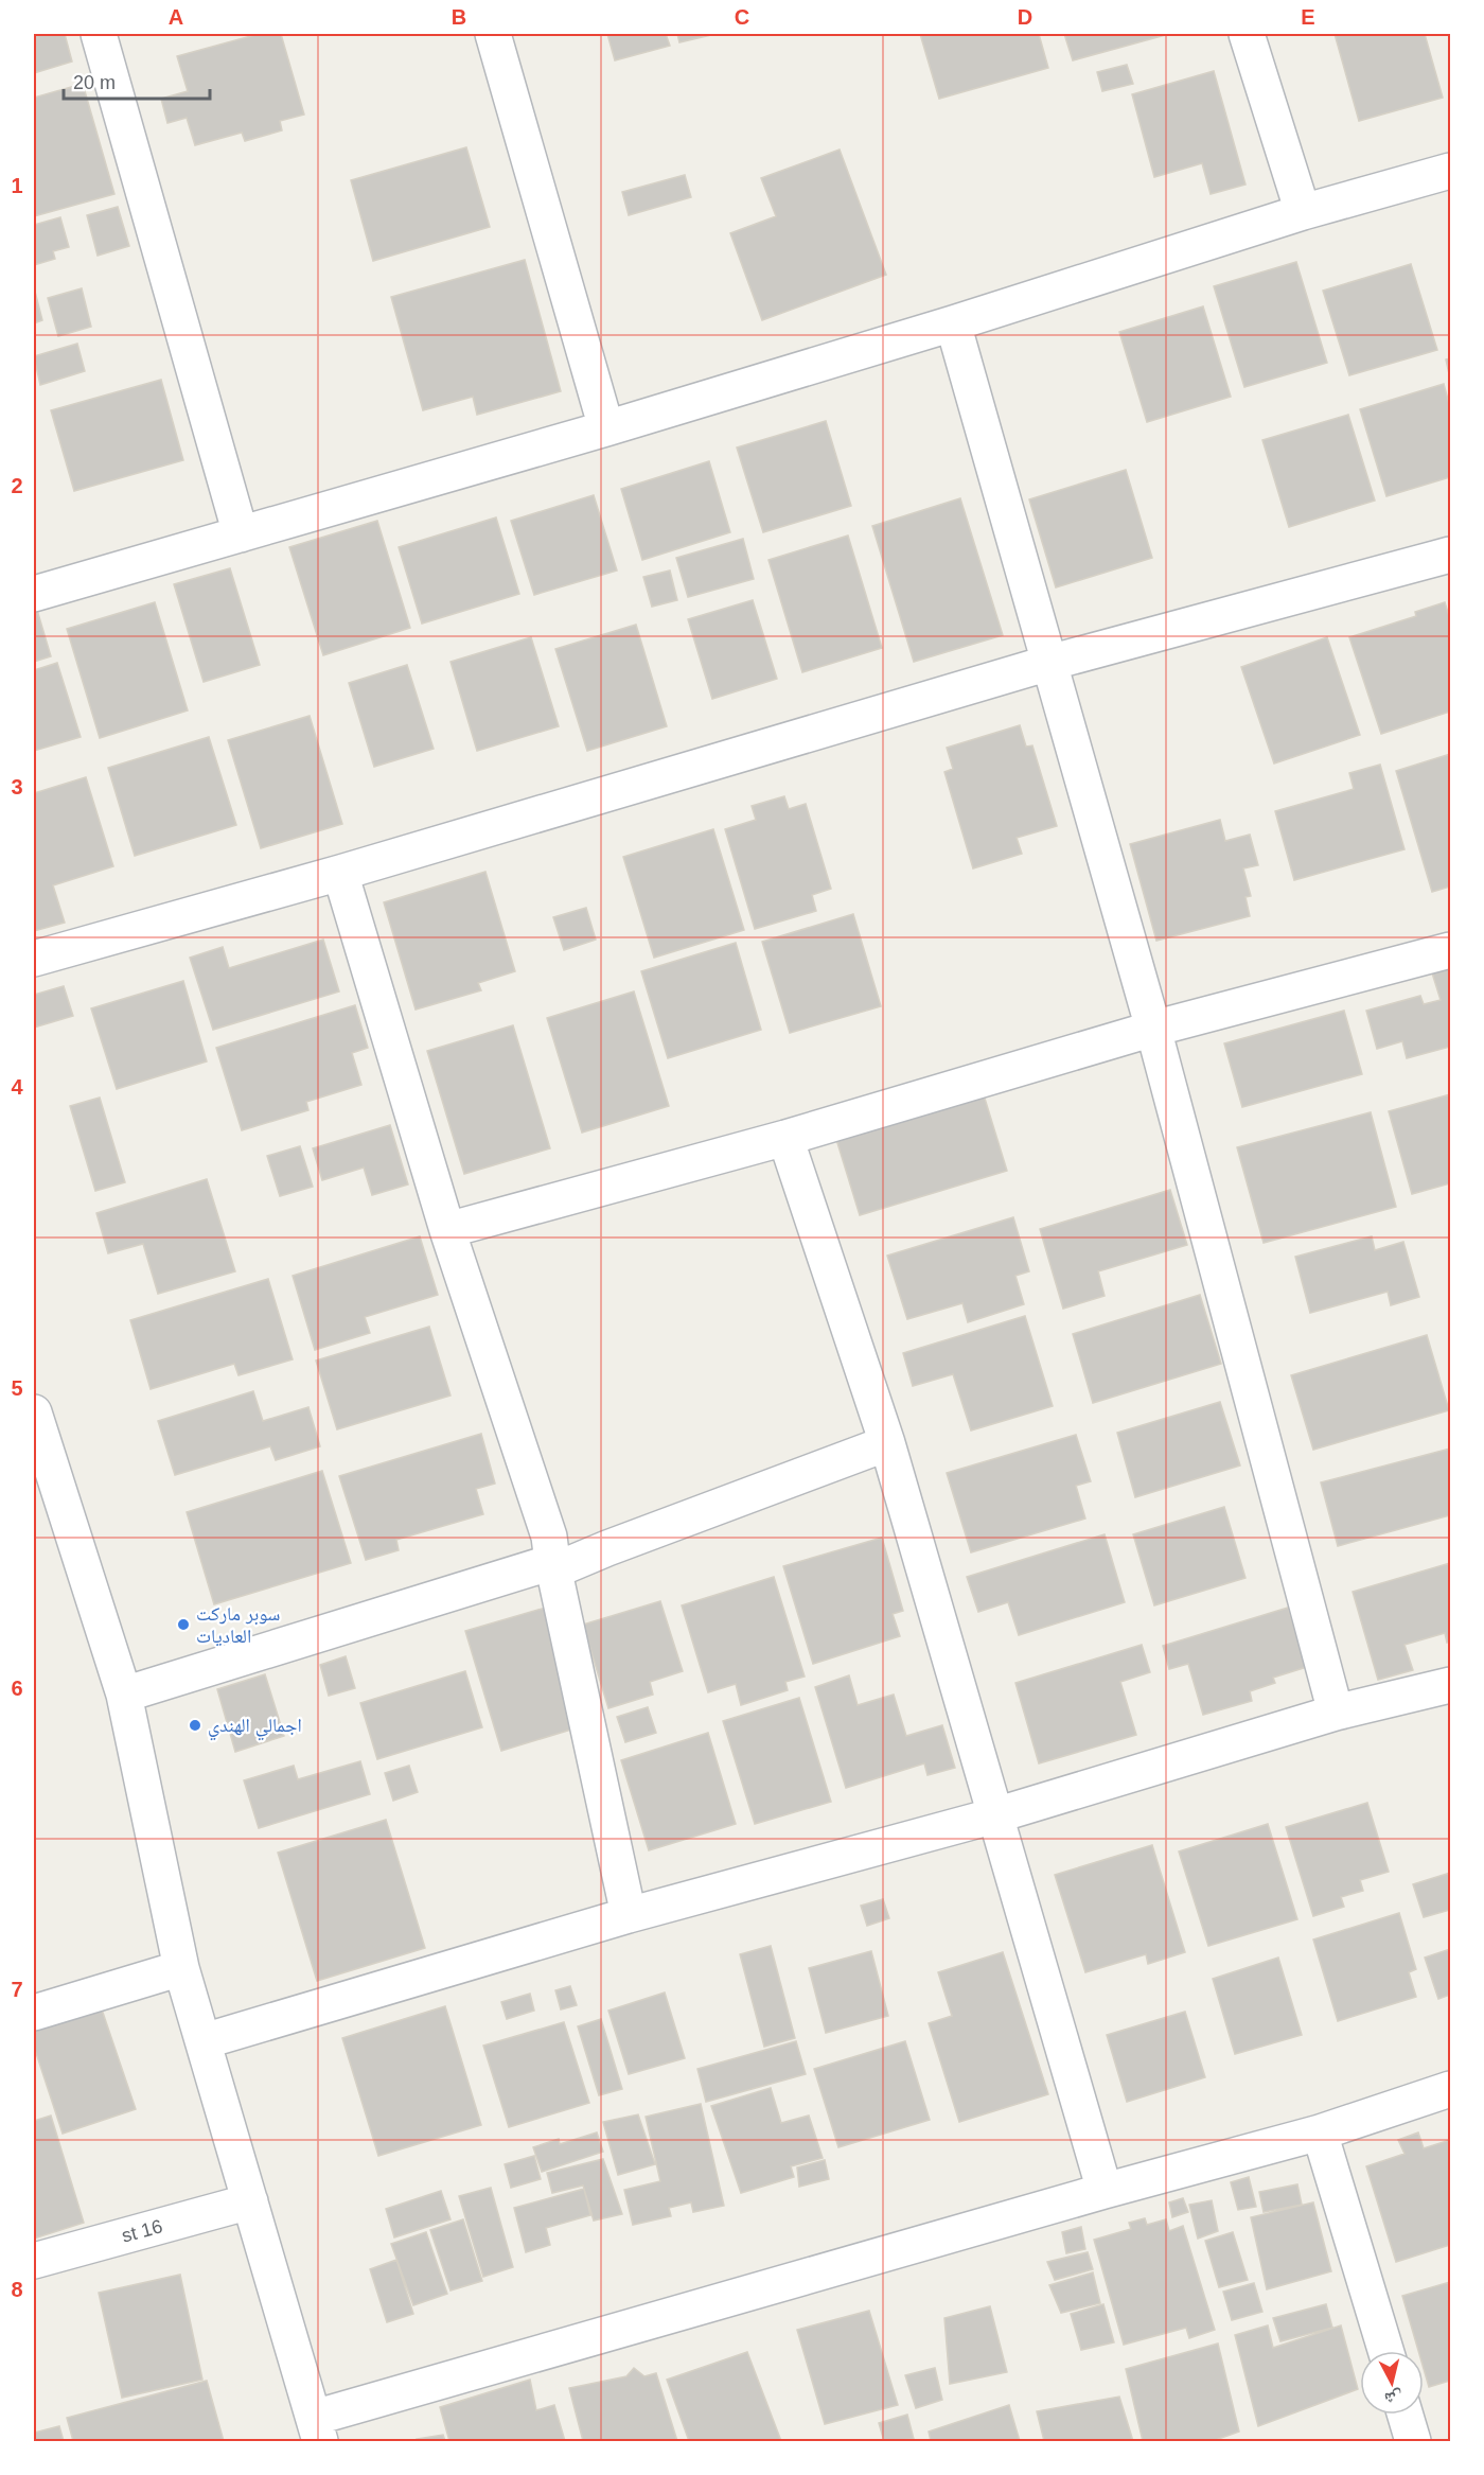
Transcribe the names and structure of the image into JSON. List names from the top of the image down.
{
  "streets": {
    "street": ["st 16"]
  },
  "places": ["سوبر ماركت العاديات", "اجمالي الهندي"],
  "scale_bar": "20 m",
  "north": "bottom",
  "grid": {
    "columns": [
      "A",
      "B",
      "C",
      "D",
      "E"
    ],
    "rows": [
      "1",
      "2",
      "3",
      "4",
      "5",
      "6",
      "7",
      "8"
    ]
  }
}
